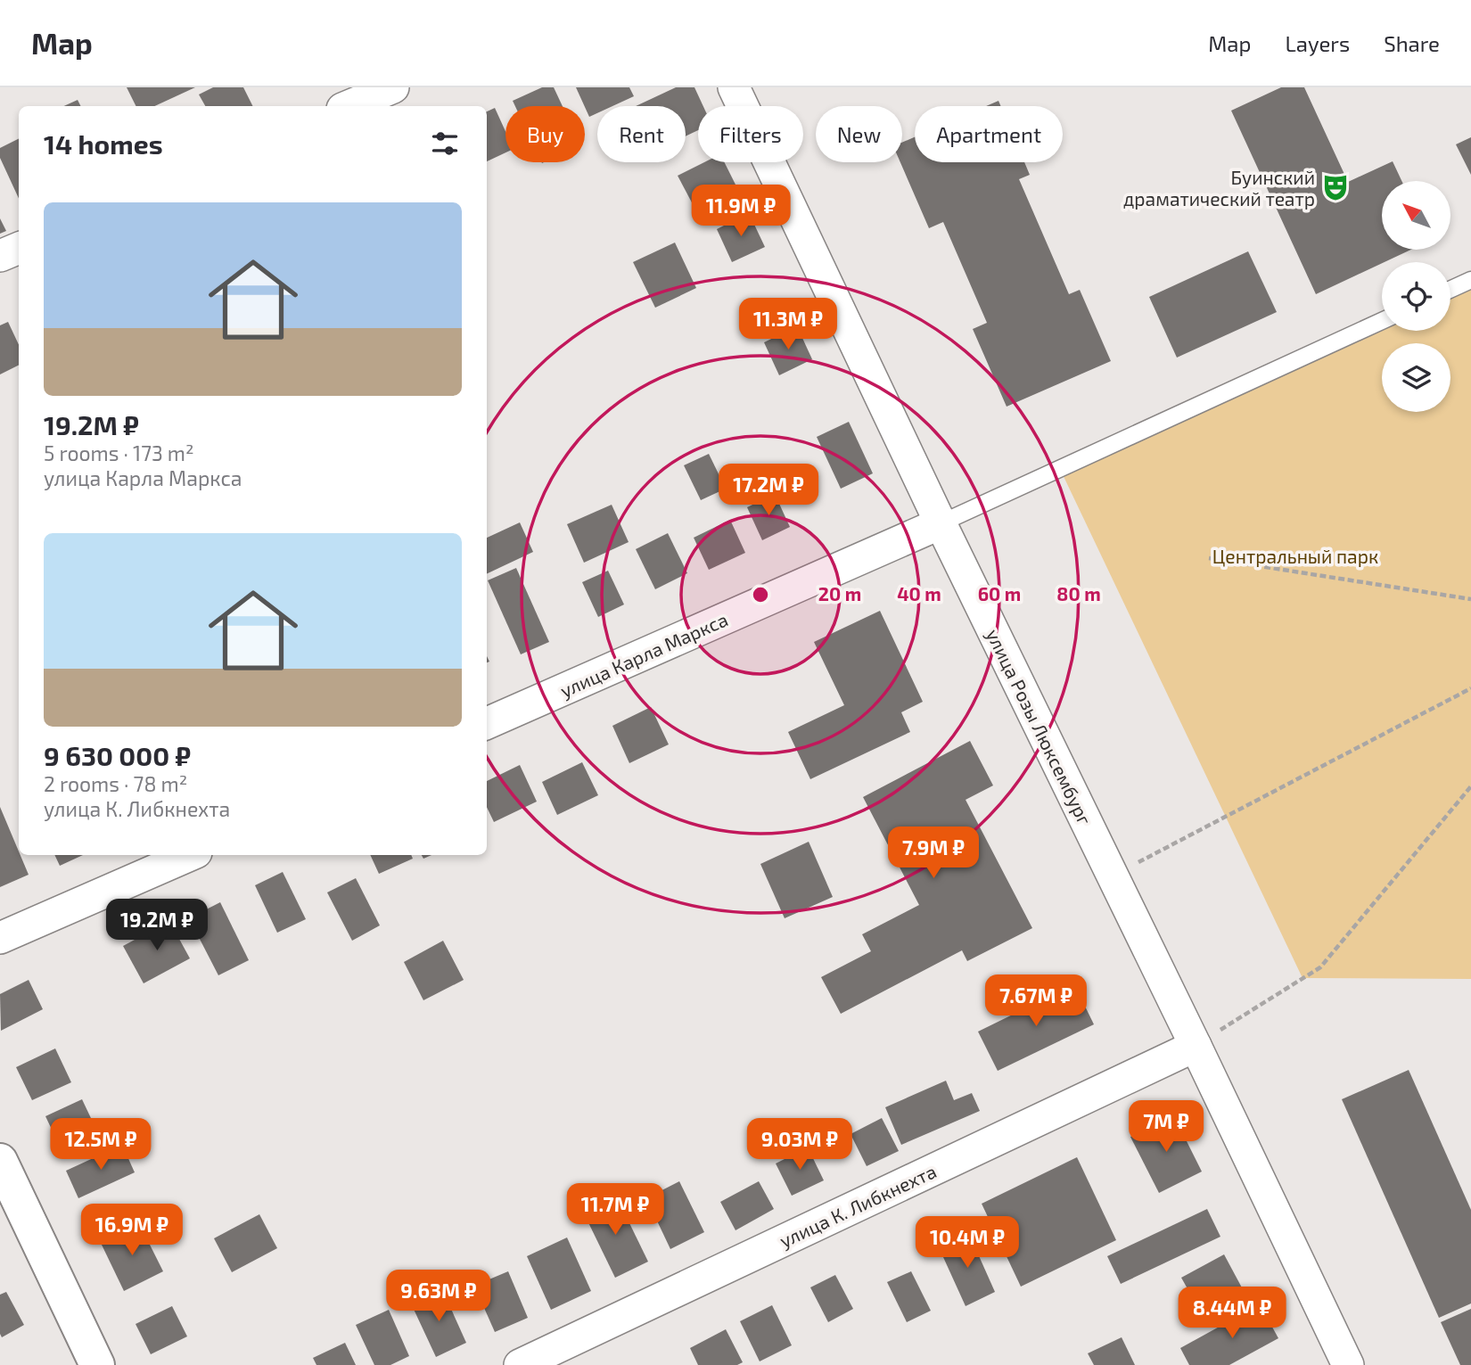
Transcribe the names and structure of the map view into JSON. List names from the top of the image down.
{
  "streets": {
    "street": ["улица Карла Маркса", "улица Розы Люксембург", "улица К. Либкнехта"]
  },
  "crossings": [
    ["улица Карла Маркса", "улица Розы Люксембург"],
    ["улица Розы Люксембург", "улица К. Либкнехта"]
  ],
  "parks": ["Центральный парк"],
  "places": {
    "theatre": ["Буинский драматический театр"]
  },
  "north": "top left",
  "page": {
    "header": "Map",
    "nav": ["Map", "Layers", "Share"],
    "chip": [
      "Buy",
      "Rent",
      "Filters",
      "New",
      "Apartment"
    ],
    "heading": "14 homes",
    "list": [
      {
        "name": "19.2M ₽",
        "note": "5 rooms · 173 m² · улица Карла Маркса"
      },
      {
        "name": "9 630 000 ₽",
        "note": "2 rooms · 78 m² · улица К. Либкнехта"
      }
    ],
    "price": [
      "11.9M ₽",
      "11.3M ₽",
      "17.2M ₽",
      "7.9M ₽",
      "19.2M ₽",
      "7.67M ₽",
      "7M ₽",
      "12.5M ₽",
      "9.03M ₽",
      "11.7M ₽",
      "16.9M ₽",
      "10.4M ₽",
      "9.63M ₽",
      "8.44M ₽"
    ]
  },
  "rings": [
    "20 m",
    "40 m",
    "60 m",
    "80 m"
  ]
}
